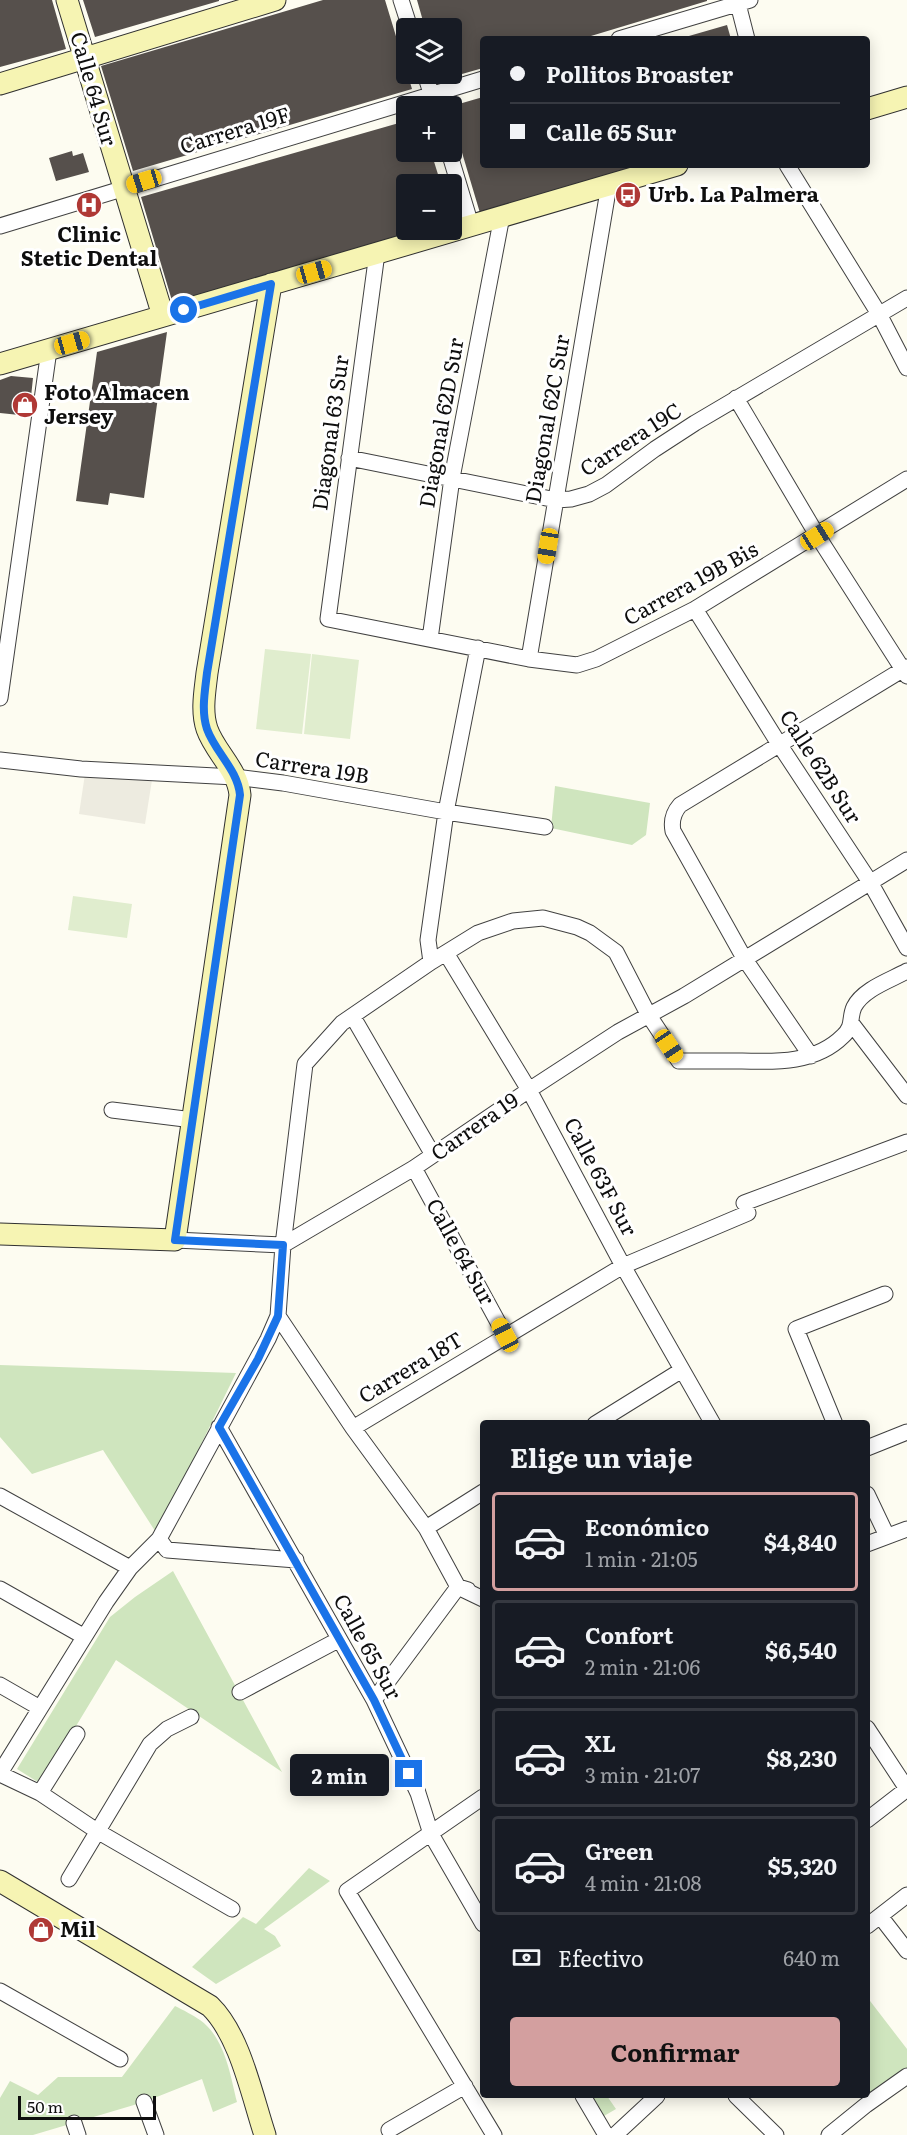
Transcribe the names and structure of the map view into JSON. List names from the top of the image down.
{
  "streets": {
    "street": [
      "Calle 64 Sur",
      "Carrera 19F",
      "Diagonal 62C Sur",
      "Diagonal 62D Sur",
      "Diagonal 63 Sur",
      "Carrera 19C",
      "Carrera 19B Bis",
      "Calle 62B Sur",
      "Carrera 19B",
      "Carrera 19",
      "Calle 63F Sur",
      "Carrera 18T",
      "Calle 65 Sur"
    ]
  },
  "crossings": [
    ["Calle 64 Sur", "Carrera 19F"],
    ["Calle 64 Sur", "Carrera 19"],
    ["Calle 64 Sur", "Carrera 18T"],
    ["Diagonal 62C Sur", "Carrera 19C"],
    ["Diagonal 62C Sur", "Carrera 19B Bis"],
    ["Diagonal 62D Sur", "Carrera 19C"],
    ["Diagonal 62D Sur", "Carrera 19B Bis"],
    ["Diagonal 63 Sur", "Carrera 19C"],
    ["Diagonal 63 Sur", "Carrera 19B Bis"],
    ["Carrera 19B Bis", "Calle 62B Sur"],
    ["Calle 62B Sur", "Carrera 19"],
    ["Carrera 19", "Calle 63F Sur"],
    ["Calle 63F Sur", "Carrera 18T"]
  ],
  "places": {
    "bus stop": ["Urb. La Palmera"],
    "hospital": ["Clinic Stetic Dental"],
    "shop": ["Foto Almacen Jersey", "Mil"]
  },
  "scale_bar": "50 m",
  "page": {
    "map_buttons": ["+", "−"],
    "banner": ["Pollitos Broaster", "Calle 65 Sur"],
    "heading": "Elige un viaje",
    "list": [
      {
        "name": "Económico",
        "note": "1 min · 21:05",
        "value": "$4,840"
      },
      {
        "name": "Confort",
        "note": "2 min · 21:06",
        "value": "$6,540"
      },
      {
        "name": "XL",
        "note": "3 min · 21:07",
        "value": "$8,230"
      },
      {
        "name": "Green",
        "note": "4 min · 21:08",
        "value": "$5,320"
      }
    ],
    "bubble": "2 min",
    "pay": ["Efectivo", "640 m"],
    "buttons": "Confirmar",
    "scale": "50 m"
  }
}
